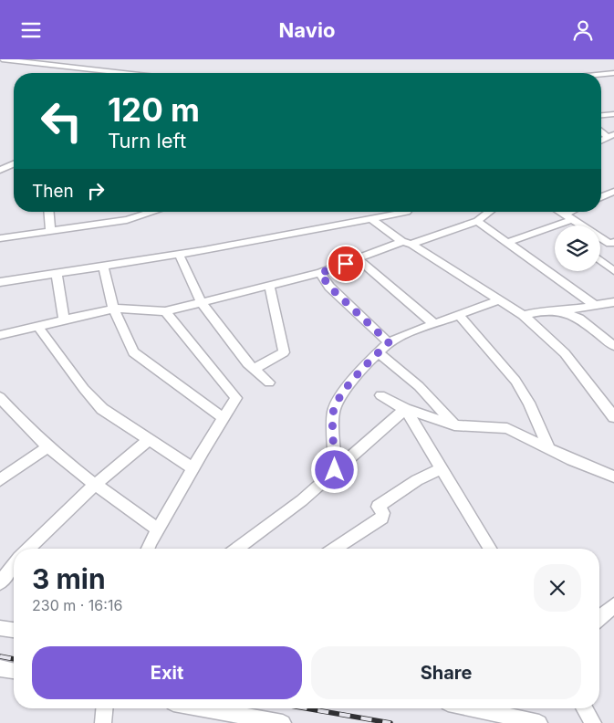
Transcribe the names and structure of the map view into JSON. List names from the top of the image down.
{
  "page": {
    "header": "Navio",
    "turn": ["120 m", "Turn left"],
    "then": "Then",
    "heading": ["3 min", "230 m · 16:16"],
    "buttons": ["Exit", "Share"]
  }
}
